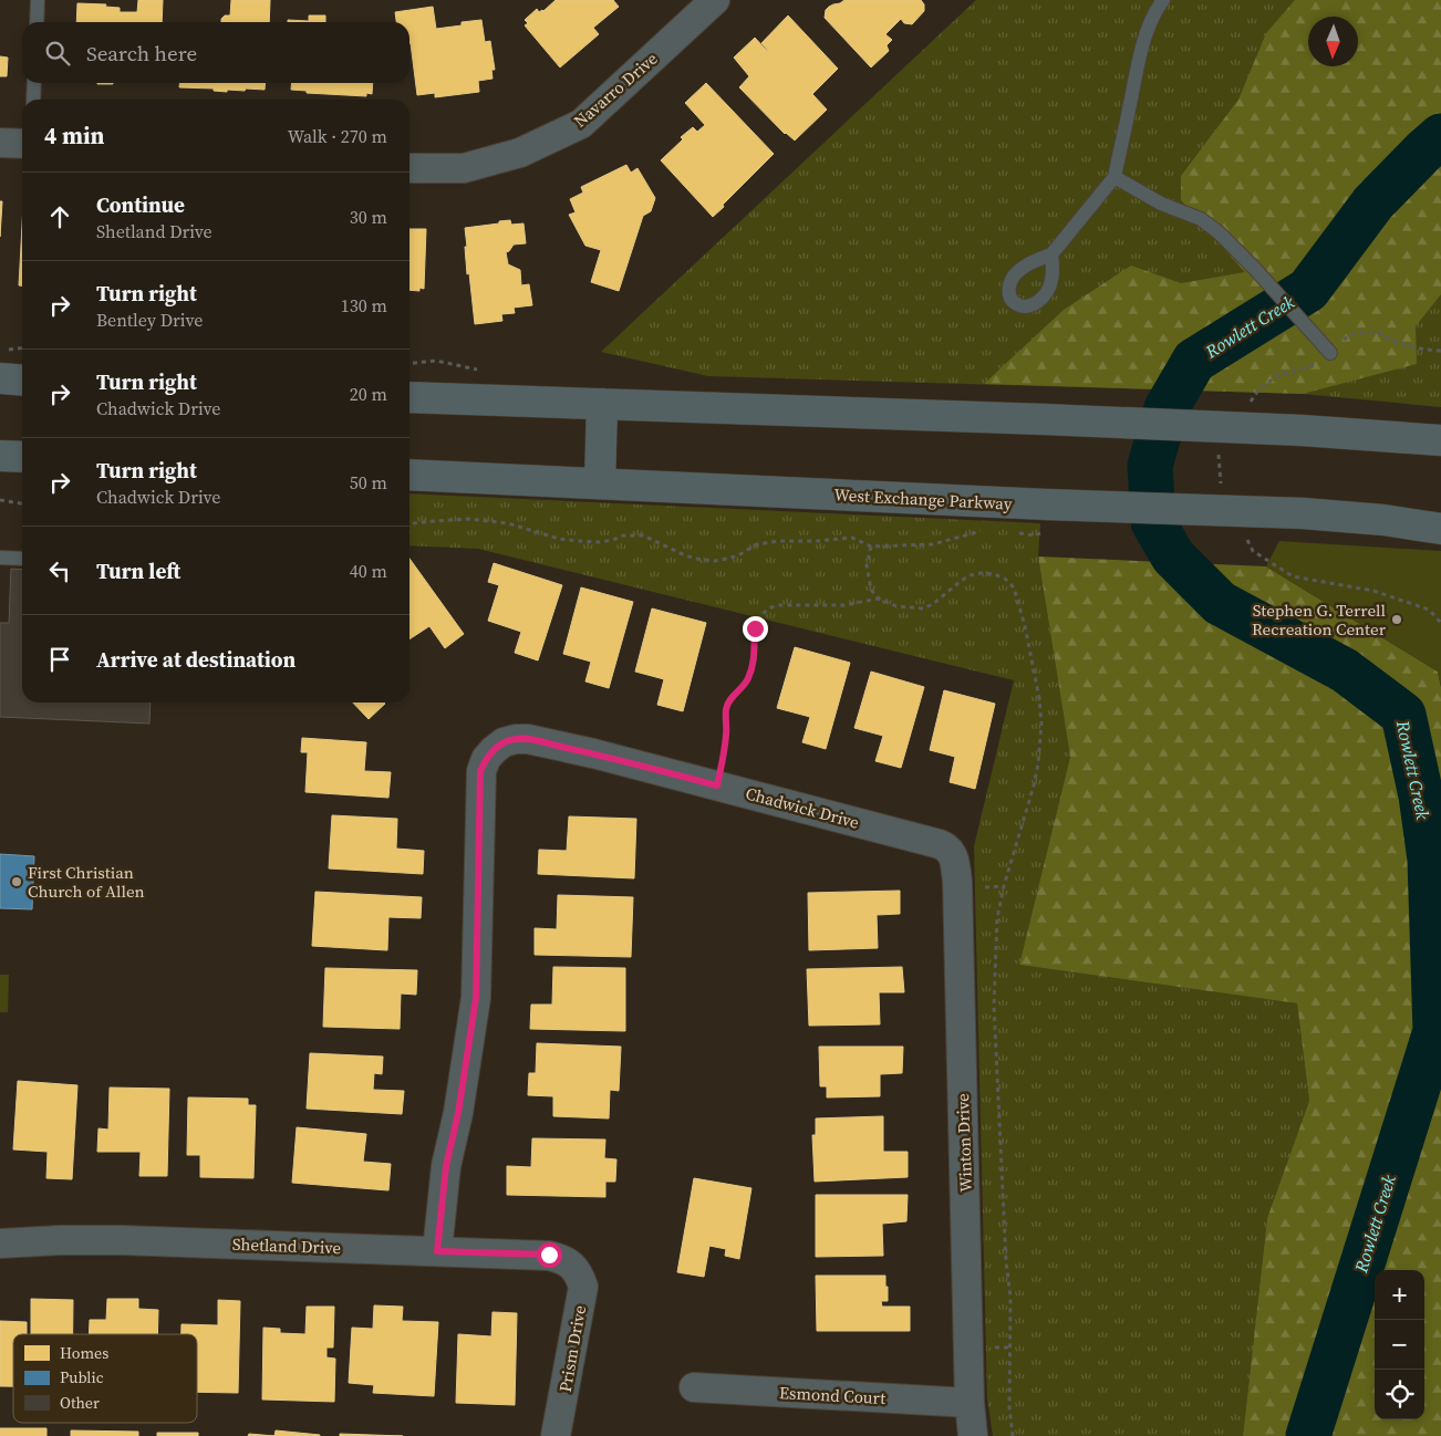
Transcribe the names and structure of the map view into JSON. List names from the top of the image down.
{
  "streets": {
    "main road": ["West Exchange Parkway"],
    "street": [
      "Navarro Drive",
      "Chadwick Drive",
      "Winton Drive",
      "Shetland Drive",
      "Prism Drive",
      "Esmond Court"
    ]
  },
  "crossings": [
    ["Chadwick Drive", "Winton Drive"],
    ["Chadwick Drive", "Shetland Drive"],
    ["Winton Drive", "Esmond Court"],
    ["Shetland Drive", "Prism Drive"]
  ],
  "water": ["Rowlett Creek"],
  "places": ["Stephen G. Terrell Recreation Center", "First Christian Church of Allen"],
  "legend": ["Homes", "Public", "Other"],
  "north": "bottom",
  "page": {
    "search": "Search here",
    "heading": ["4 min", "Walk · 270 m"],
    "list": [
      ["Continue", "Shetland Drive", "30 m"],
      ["Turn right", "Bentley Drive", "130 m"],
      ["Turn right", "Chadwick Drive", "20 m"],
      ["Turn right", "Chadwick Drive", "50 m"],
      ["Turn left", "40 m"],
      "Arrive at destination"
    ],
    "map_buttons": ["+", "−"]
  }
}
